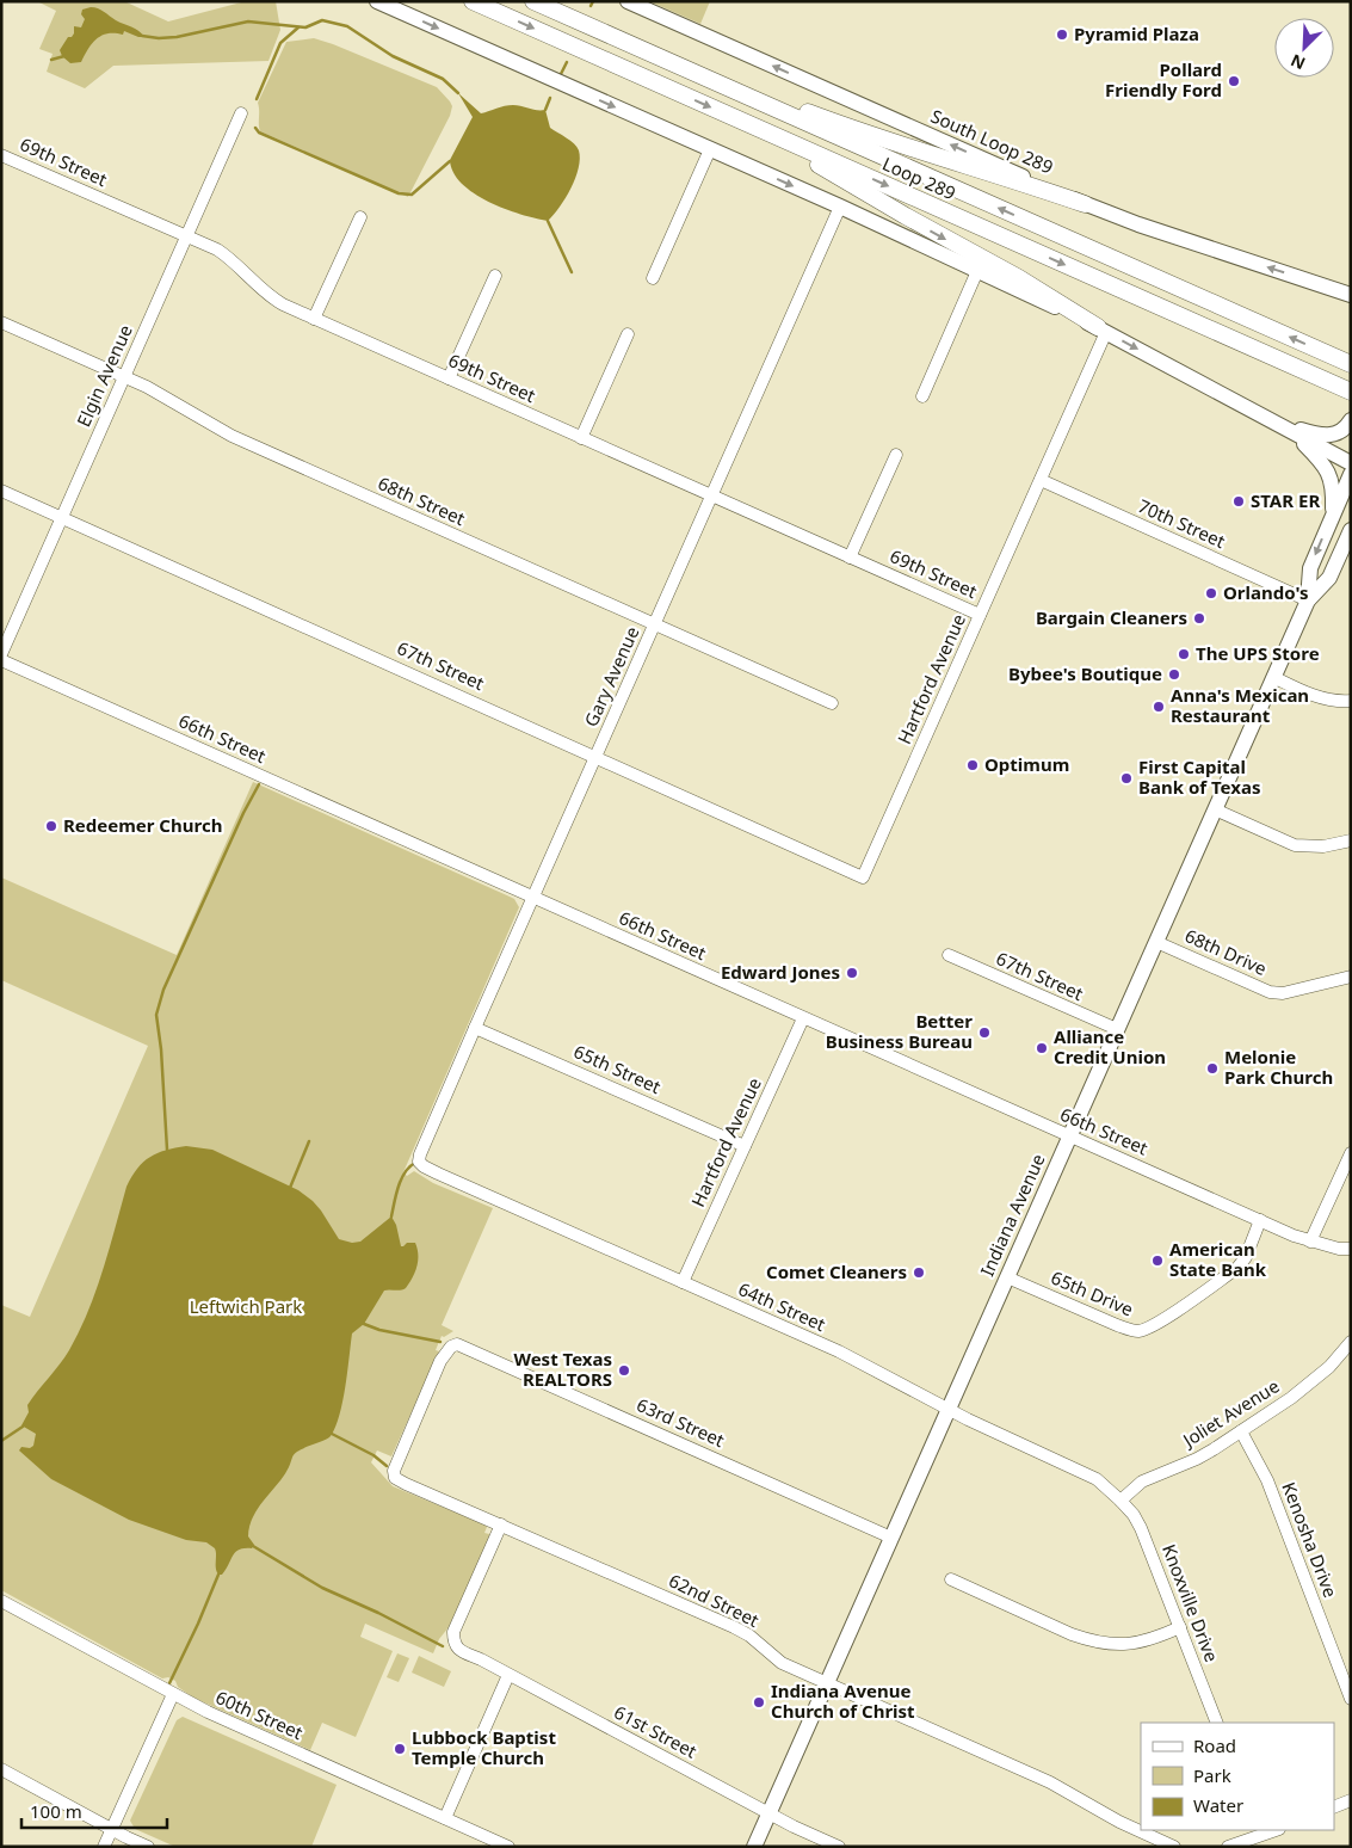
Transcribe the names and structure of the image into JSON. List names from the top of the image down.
{
  "streets": {
    "highway": ["Loop 289"],
    "main road": ["South Loop 289", "Indiana Avenue"],
    "street": [
      "69th Street",
      "Elgin Avenue",
      "68th Street",
      "70th Street",
      "67th Street",
      "Gary Avenue",
      "Hartford Avenue",
      "66th Street",
      "68th Drive",
      "65th Street",
      "65th Drive",
      "64th Street",
      "Joliet Avenue",
      "63rd Street",
      "Kenosha Drive",
      "62nd Street",
      "Knoxville Drive",
      "60th Street",
      "61st Street"
    ]
  },
  "crossings": [
    ["69th Street", "Elgin Avenue"],
    ["69th Street", "Gary Avenue"],
    ["69th Street", "Hartford Avenue"],
    ["Elgin Avenue", "68th Street"],
    ["Elgin Avenue", "67th Street"],
    ["68th Street", "Gary Avenue"],
    ["70th Street", "Hartford Avenue"],
    ["70th Street", "Indiana Avenue"],
    ["67th Street", "Gary Avenue"],
    ["67th Street", "Hartford Avenue"],
    ["67th Street", "Indiana Avenue"],
    ["Gary Avenue", "66th Street"],
    ["Gary Avenue", "65th Street"],
    ["Gary Avenue", "64th Street"],
    ["Hartford Avenue", "66th Street"],
    ["Hartford Avenue", "65th Street"],
    ["Hartford Avenue", "64th Street"],
    ["66th Street", "Indiana Avenue"],
    ["66th Street", "65th Drive"],
    ["68th Drive", "Indiana Avenue"],
    ["Indiana Avenue", "65th Drive"],
    ["Indiana Avenue", "64th Street"],
    ["Indiana Avenue", "63rd Street"],
    ["Indiana Avenue", "62nd Street"],
    ["Indiana Avenue", "61st Street"],
    ["64th Street", "Joliet Avenue"],
    ["64th Street", "Knoxville Drive"],
    ["Joliet Avenue", "Kenosha Drive"],
    ["Joliet Avenue", "Knoxville Drive"],
    ["63rd Street", "62nd Street"],
    ["62nd Street", "61st Street"]
  ],
  "parks": ["Leftwich Park"],
  "places": [
    "Pyramid Plaza",
    "Pollard Friendly Ford",
    "STAR ER",
    "Orlando's",
    "Bargain Cleaners",
    "The UPS Store",
    "Bybee's Boutique",
    "Anna's Mexican Restaurant",
    "Optimum",
    "First Capital Bank of Texas",
    "Redeemer Church",
    "Edward Jones",
    "Better Business Bureau",
    "Alliance Credit Union",
    "Melonie Park Church",
    "American State Bank",
    "Comet Cleaners",
    "West Texas REALTORS",
    "Indiana Avenue Church of Christ",
    "Lubbock Baptist Temple Church"
  ],
  "legend": ["Road", "Park", "Water"],
  "scale_bar": "100 m",
  "north": "bottom left"
}
